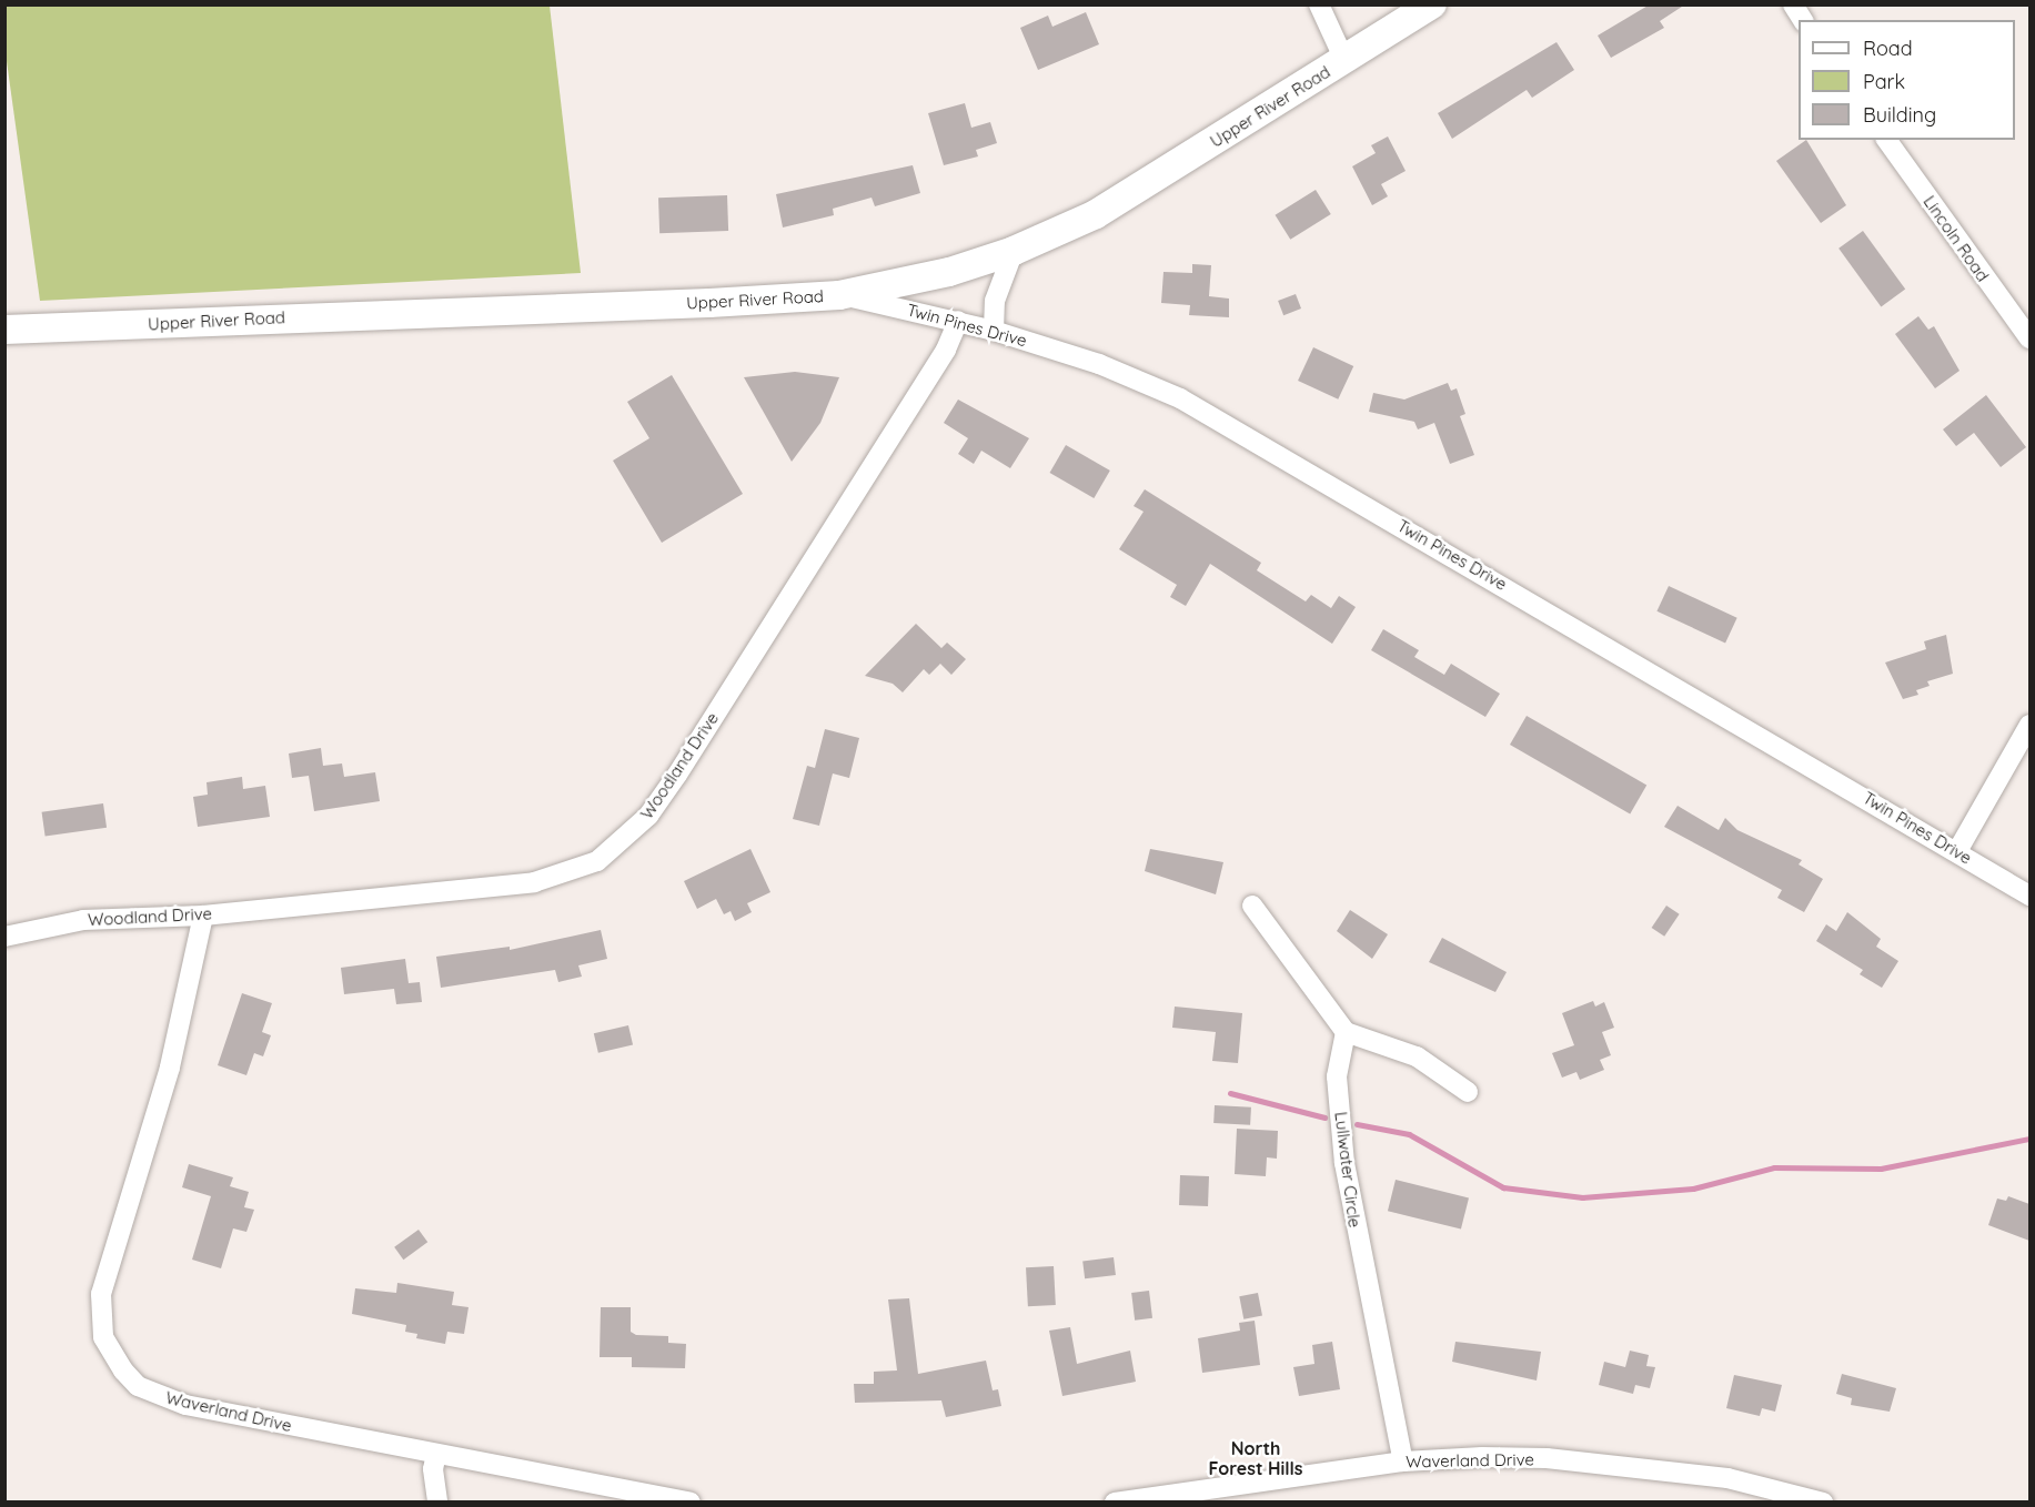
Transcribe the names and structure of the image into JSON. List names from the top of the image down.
{
  "streets": {
    "street": [
      "Upper River Road",
      "Lincoln Road",
      "Twin Pines Drive",
      "Woodland Drive",
      "Lullwater Circle",
      "Waverland Drive"
    ]
  },
  "crossings": [
    ["Upper River Road", "Twin Pines Drive"],
    ["Twin Pines Drive", "Woodland Drive"],
    ["Woodland Drive", "Waverland Drive"],
    ["Lullwater Circle", "Waverland Drive"]
  ],
  "districts": ["North Forest Hills"],
  "legend": ["Road", "Park", "Building"]
}
